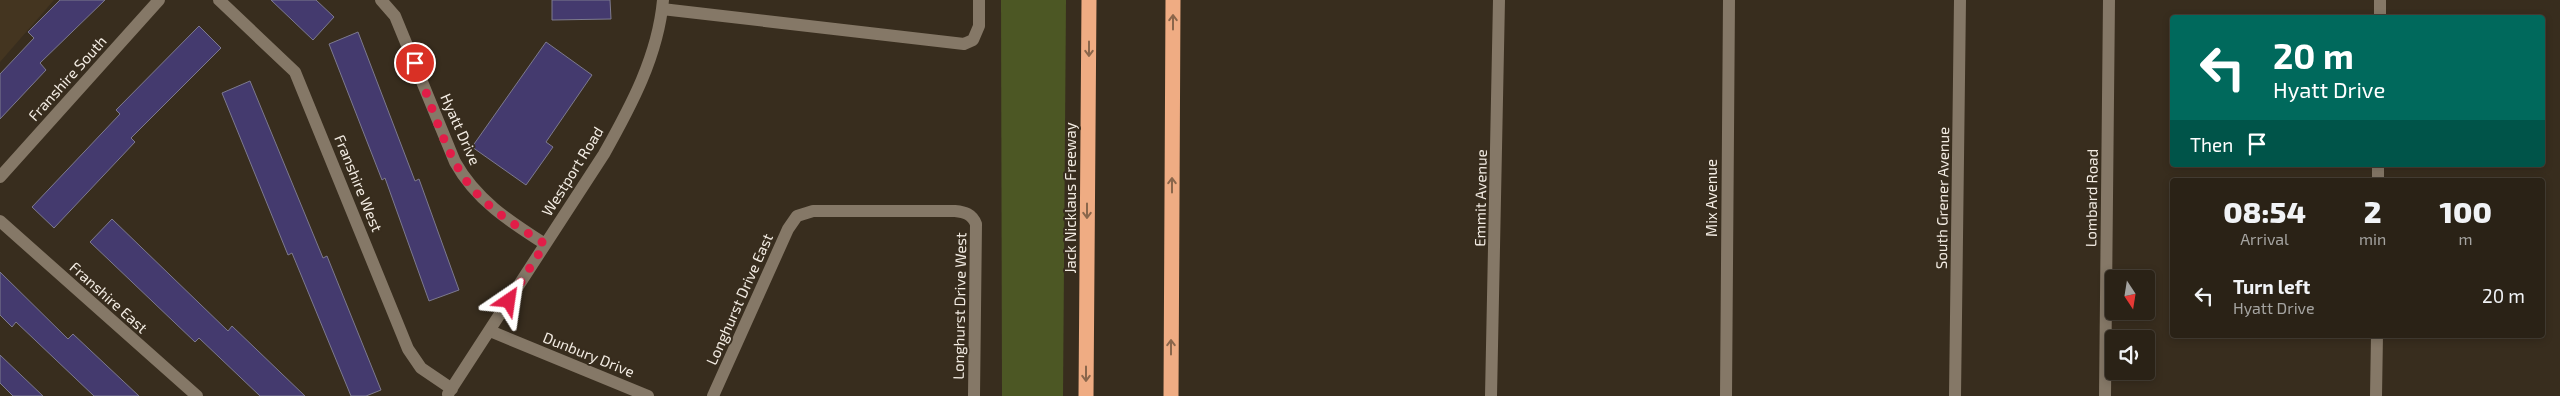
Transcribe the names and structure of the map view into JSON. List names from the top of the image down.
{
  "streets": {
    "highway": ["Jack Nicklaus Freeway"],
    "street": [
      "Franshire South",
      "Hyatt Drive",
      "Westport Road",
      "Franshire West",
      "Emmit Avenue",
      "Mix Avenue",
      "South Grener Avenue",
      "Lombard Road",
      "Franshire East",
      "Longhurst Drive East",
      "Longhurst Drive West",
      "Dunbury Drive"
    ]
  },
  "crossings": [
    ["Hyatt Drive", "Westport Road"],
    ["Westport Road", "Franshire West"],
    ["Westport Road", "Dunbury Drive"],
    ["Longhurst Drive East", "Longhurst Drive West"]
  ],
  "north": "bottom",
  "page": {
    "turn": ["20 m", "Hyatt Drive"],
    "then": "Then",
    "eta": [
      "08:54",
      "Arrival",
      "2",
      "min",
      "100",
      "m"
    ],
    "list": [
      {
        "name": "Turn left",
        "note": "Hyatt Drive",
        "value": "20 m"
      }
    ]
  }
}
